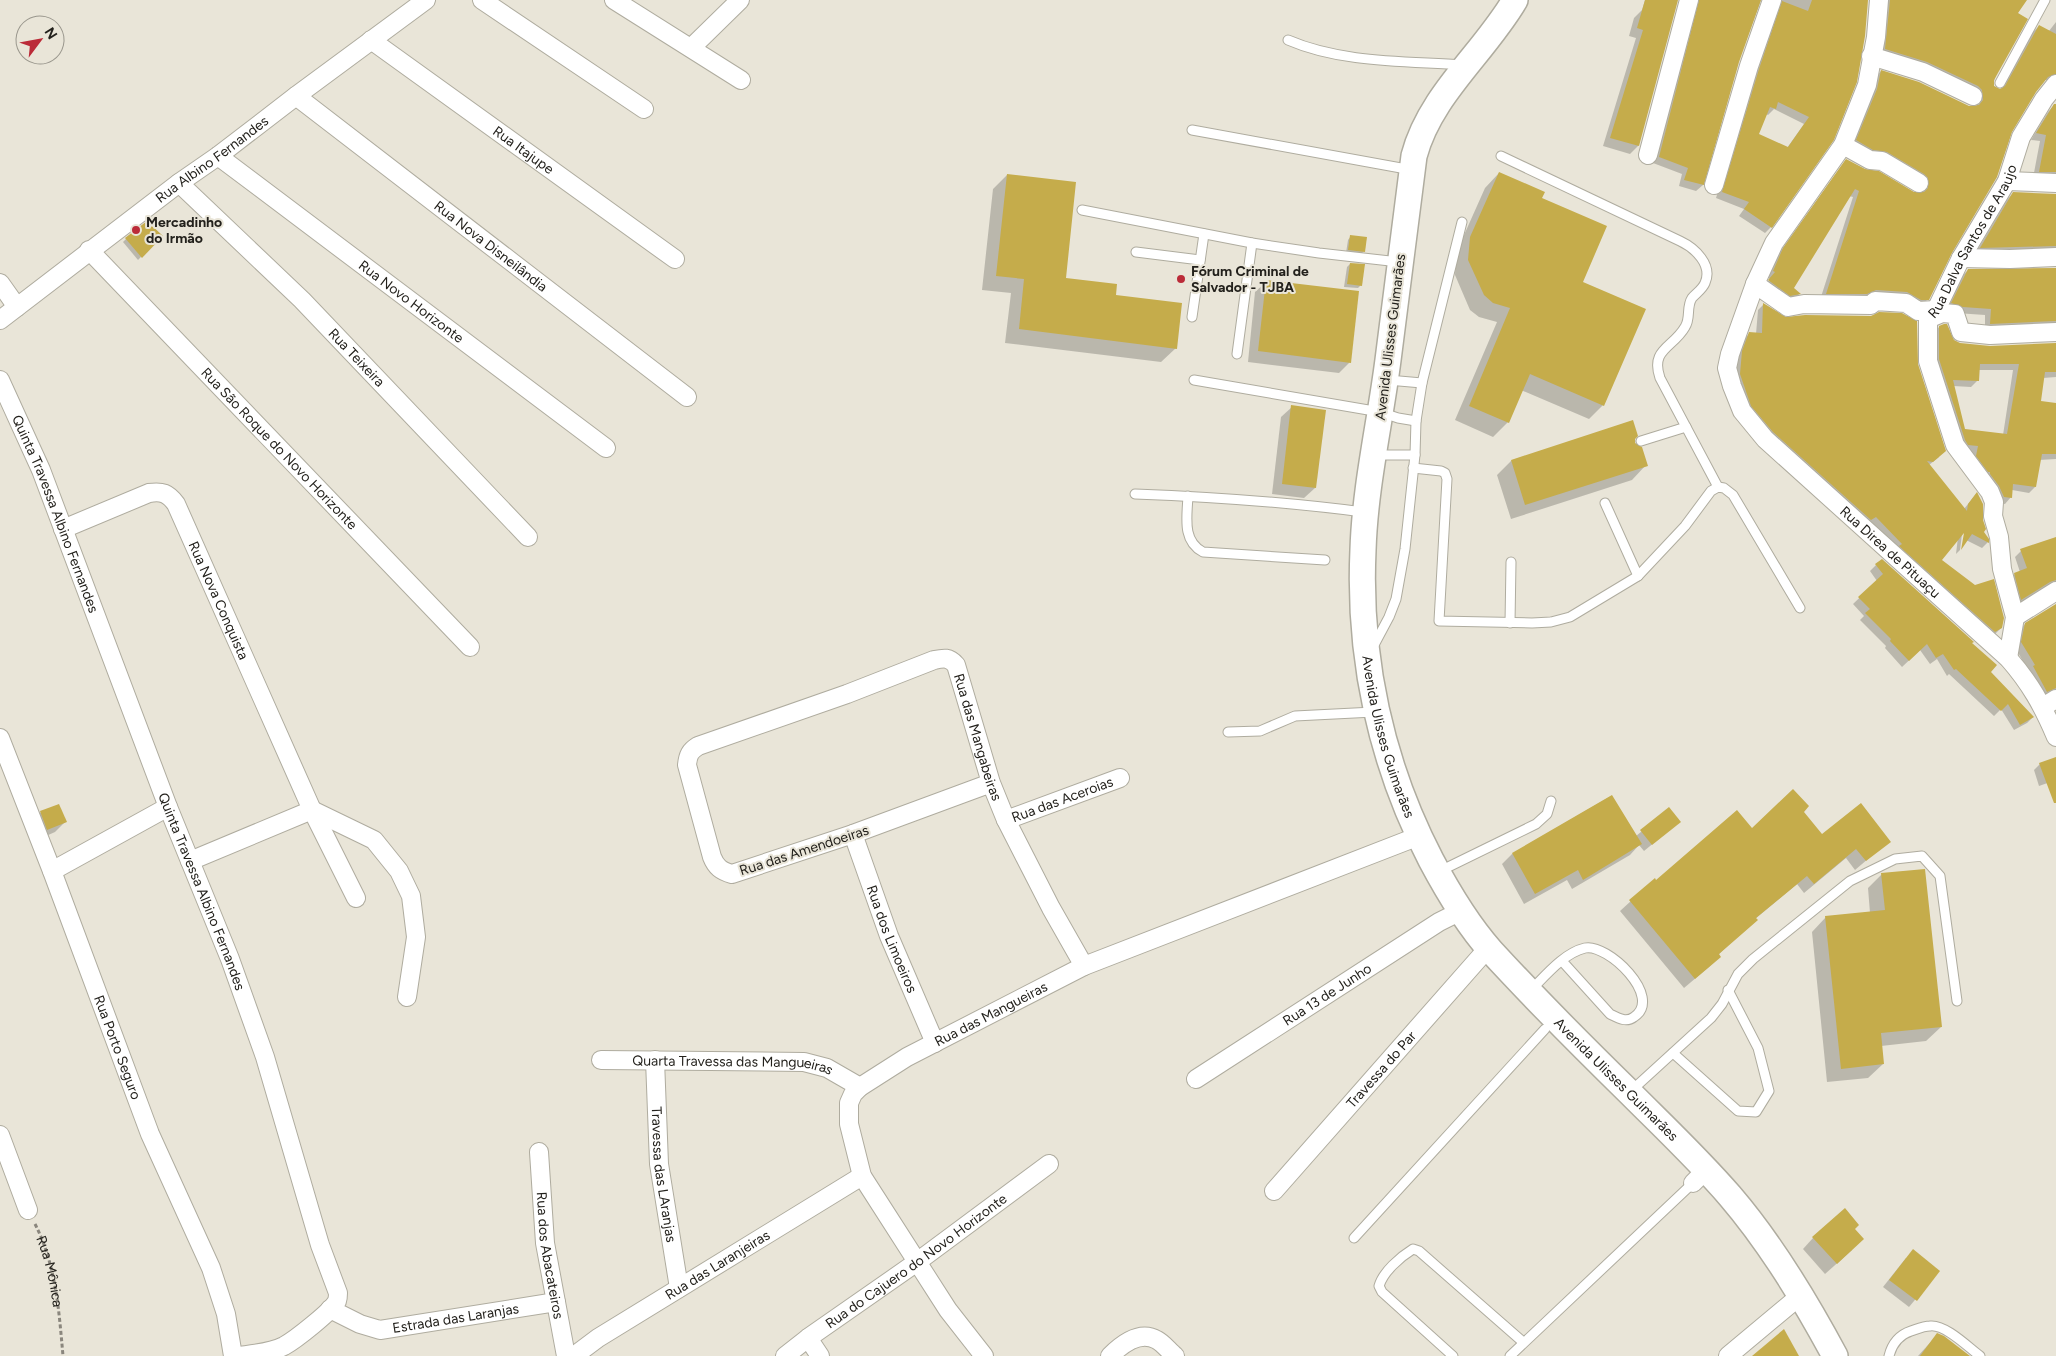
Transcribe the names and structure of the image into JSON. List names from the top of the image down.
{
  "streets": {
    "main road": ["Avenida Ulisses Guimarães"],
    "street": [
      "Rua Itajupe",
      "Rua Albino Fernandes",
      "Rua Dalva Santos de Araujo",
      "Rua Nova Disneilândia",
      "Rua Novo Horizonte",
      "Rua Teixeira",
      "Rua São Roque do Novo Horizonte",
      "Quinta Travessa Albino Fernandes",
      "Rua Direa de Pituaçu",
      "Rua Nova Conquista",
      "Rua das Mangabeiras",
      "Rua das Aceroias",
      "Rua das Amendoeiras",
      "Rua dos Limoeiros",
      "Rua 13 de Junho",
      "Rua das Mangueiras",
      "Rua Porto Seguro",
      "Quarta Travessa das Mangueiras",
      "Travessa do Par",
      "Travessa das LAranjas",
      "Rua dos Abacateiros",
      "Rua do Cajuero do Novo Horizonte",
      "Rua das Laranjeiras",
      "Estrada das Laranjas"
    ],
    "path": ["Rua Mônica"]
  },
  "crossings": [
    ["Rua Itajupe", "Rua Albino Fernandes"],
    ["Rua Albino Fernandes", "Rua Nova Disneilândia"],
    ["Rua Albino Fernandes", "Rua Novo Horizonte"],
    ["Rua Albino Fernandes", "Rua Teixeira"],
    ["Rua Albino Fernandes", "Rua São Roque do Novo Horizonte"],
    ["Rua Dalva Santos de Araujo", "Rua Direa de Pituaçu"],
    ["Avenida Ulisses Guimarães", "Rua 13 de Junho"],
    ["Avenida Ulisses Guimarães", "Rua das Mangueiras"],
    ["Avenida Ulisses Guimarães", "Travessa do Par"],
    ["Quinta Travessa Albino Fernandes", "Rua Nova Conquista"],
    ["Quinta Travessa Albino Fernandes", "Estrada das Laranjas"],
    ["Rua das Mangabeiras", "Rua das Aceroias"],
    ["Rua das Mangabeiras", "Rua das Amendoeiras"],
    ["Rua das Mangabeiras", "Rua das Mangueiras"],
    ["Rua das Amendoeiras", "Rua dos Limoeiros"],
    ["Rua dos Limoeiros", "Rua das Mangueiras"],
    ["Rua das Mangueiras", "Quarta Travessa das Mangueiras"],
    ["Rua das Mangueiras", "Rua do Cajuero do Novo Horizonte"],
    ["Rua das Mangueiras", "Rua das Laranjeiras"],
    ["Quarta Travessa das Mangueiras", "Travessa das LAranjas"],
    ["Travessa das LAranjas", "Rua das Laranjeiras"],
    ["Rua dos Abacateiros", "Estrada das Laranjas"]
  ],
  "places": ["Mercadinho do Irmão", "Fórum Criminal de Salvador - TJBA"],
  "north": "top right"
}
